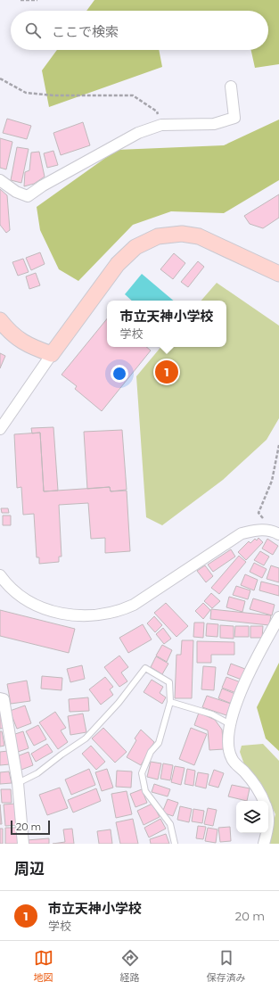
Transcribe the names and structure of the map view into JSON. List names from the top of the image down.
{
  "scale_bar": "20 m",
  "page": {
    "search": "ここで検索",
    "popup": ["市立天神小学校", "学校"],
    "pins": "1",
    "scale": "20 m",
    "heading": "周辺",
    "list": [
      {
        "mark": "1",
        "name": "市立天神小学校",
        "note": "学校",
        "value": "20 m"
      }
    ],
    "nav": ["地図", "経路", "保存済み"]
  }
}
